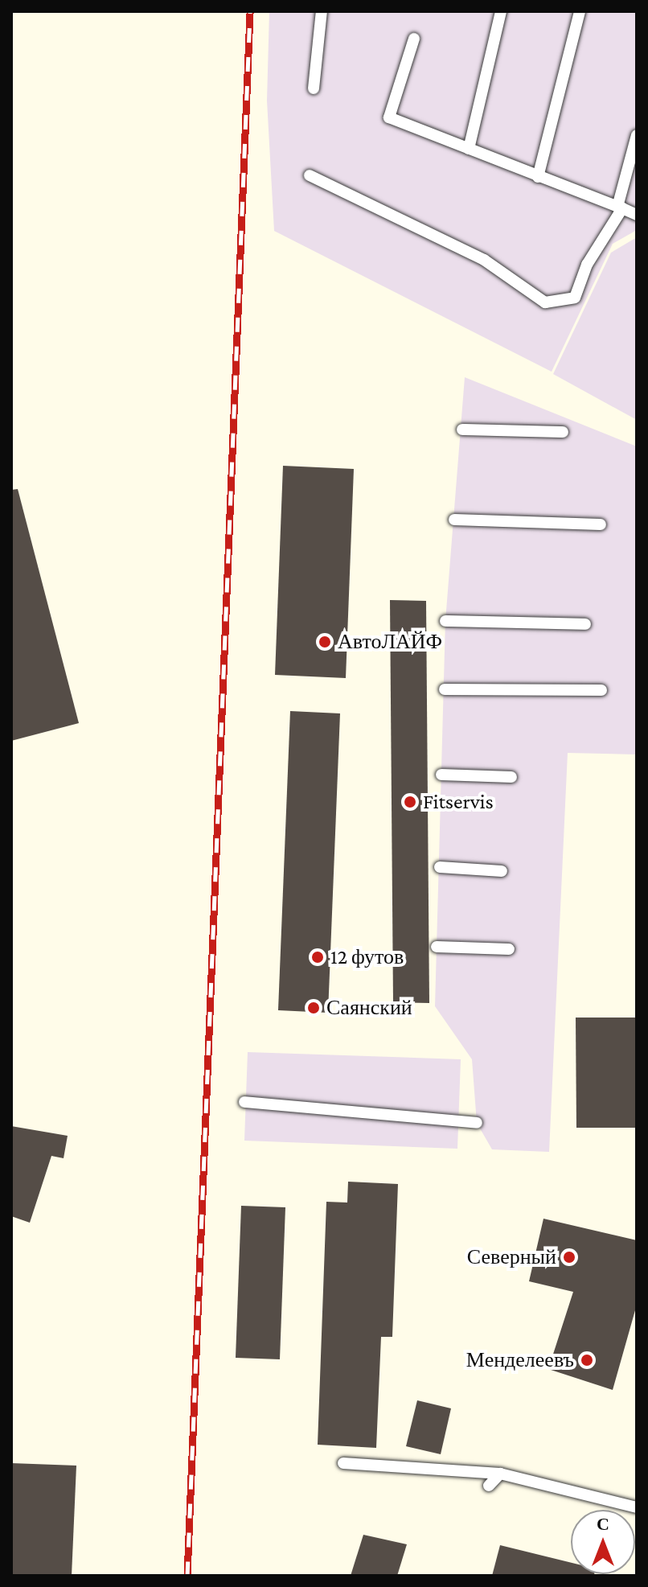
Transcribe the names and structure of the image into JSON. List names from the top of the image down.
{
  "places": [
    "АвтоЛАЙФ",
    "Fitservis",
    "12 футов",
    "Саянский",
    "Северный",
    "Менделеевъ"
  ],
  "north": "top"
}
